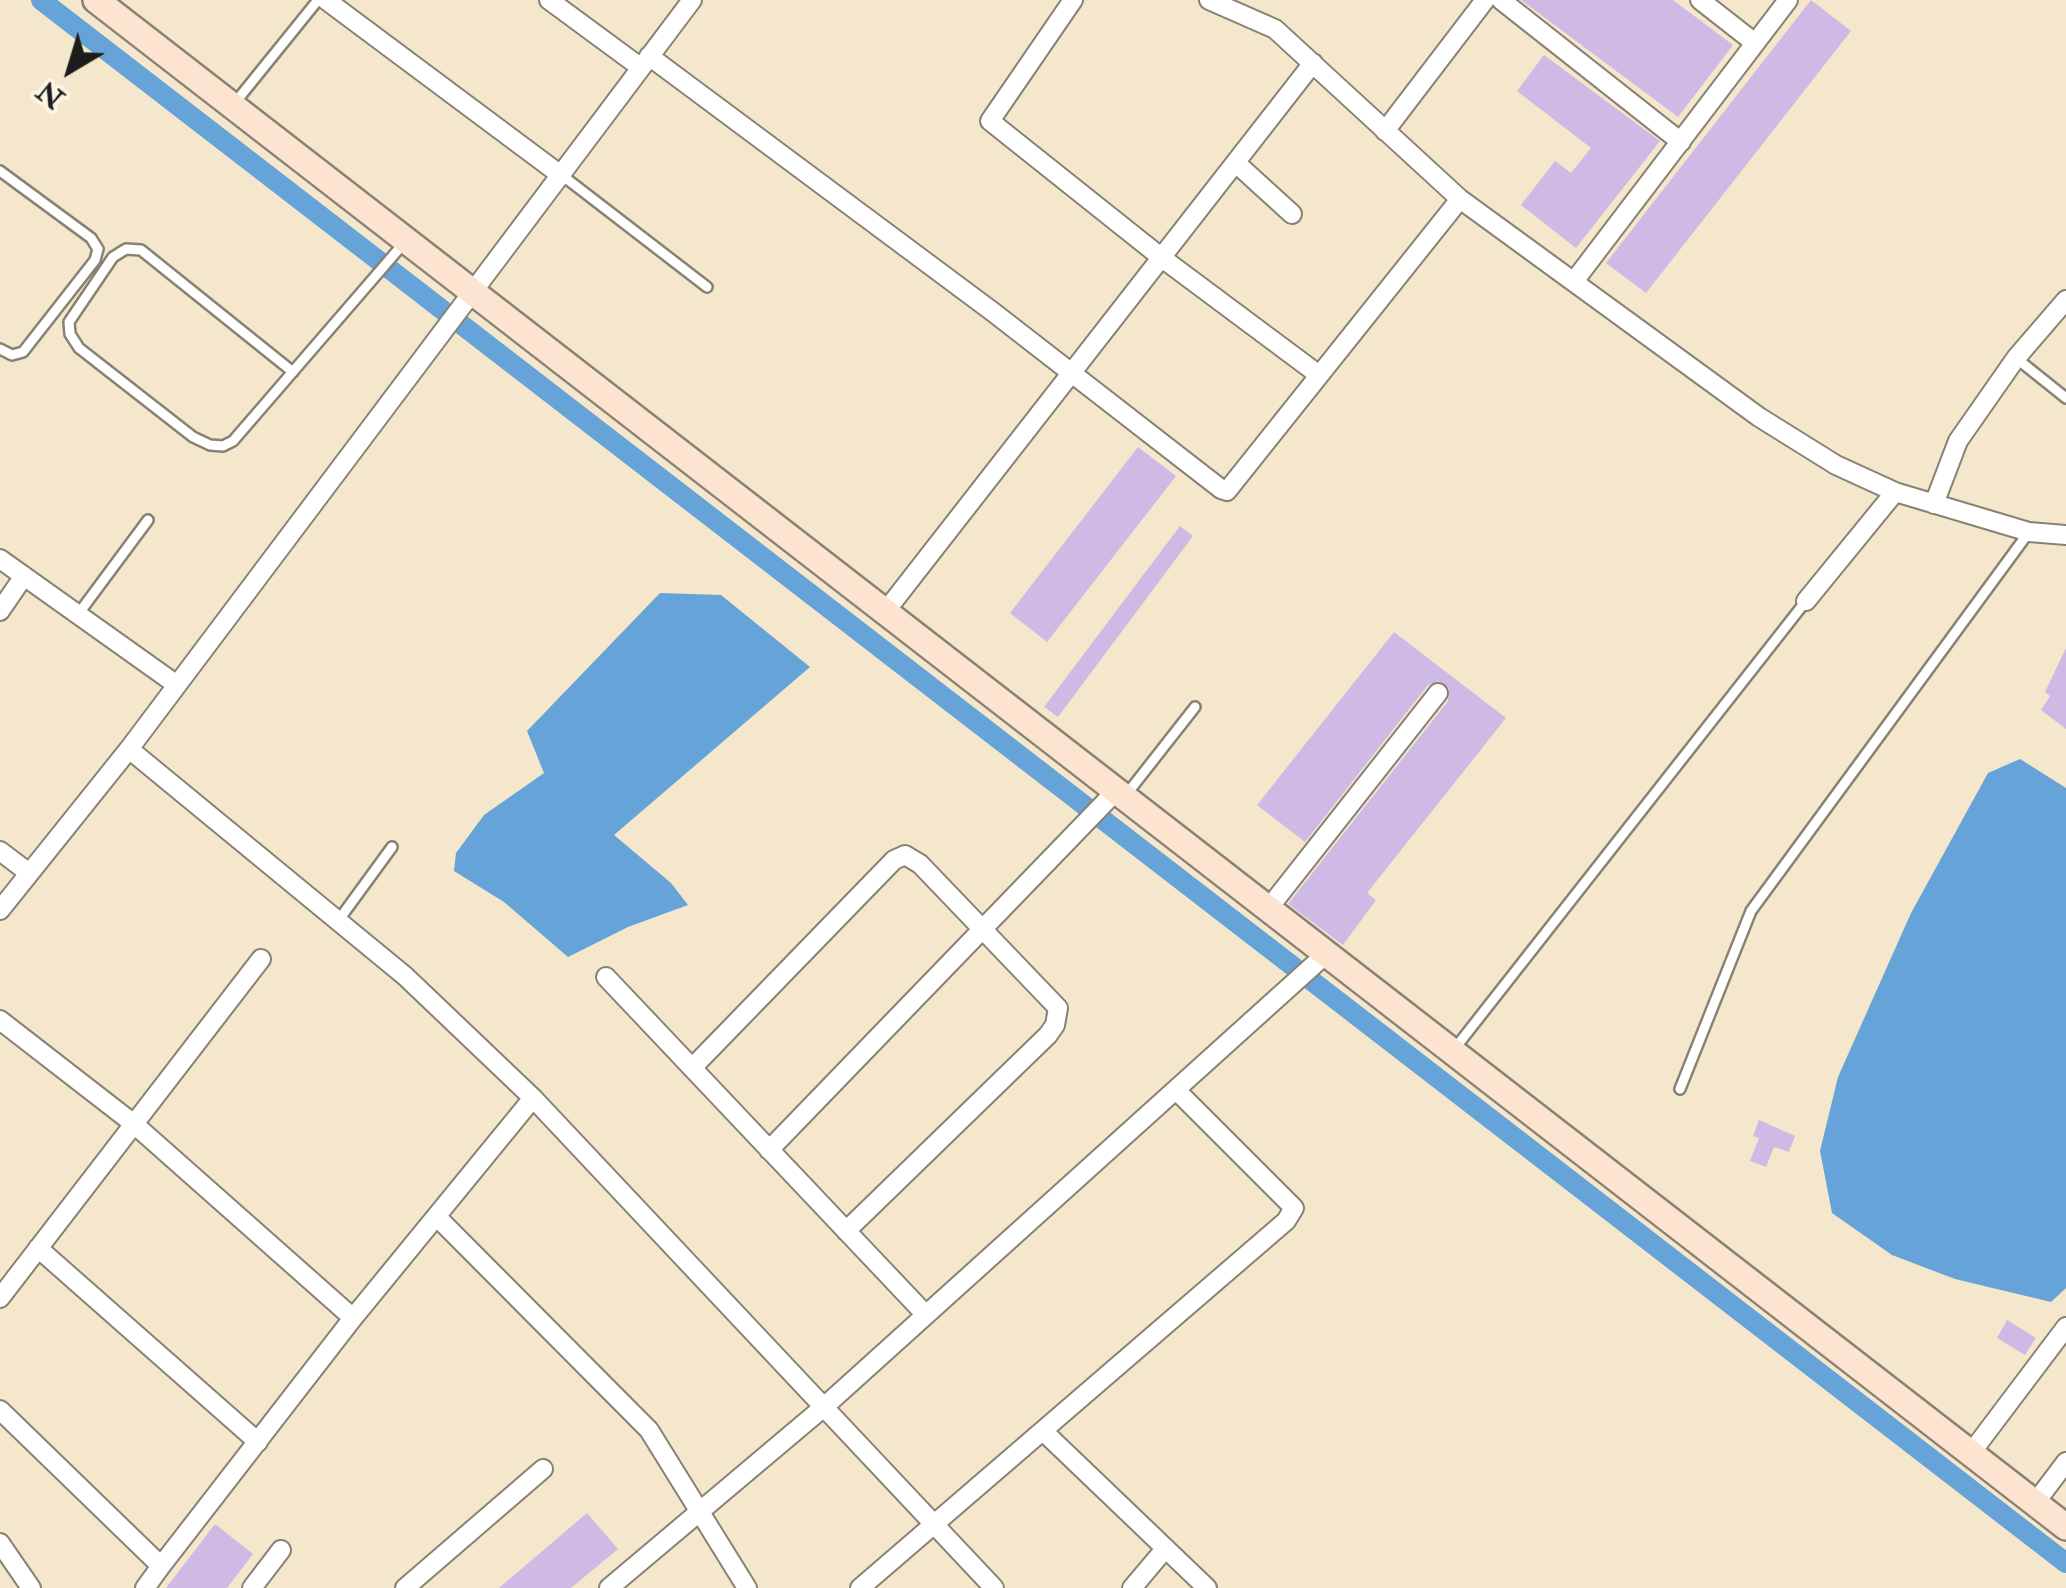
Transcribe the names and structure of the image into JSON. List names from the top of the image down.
{
  "north": "bottom left"
}
